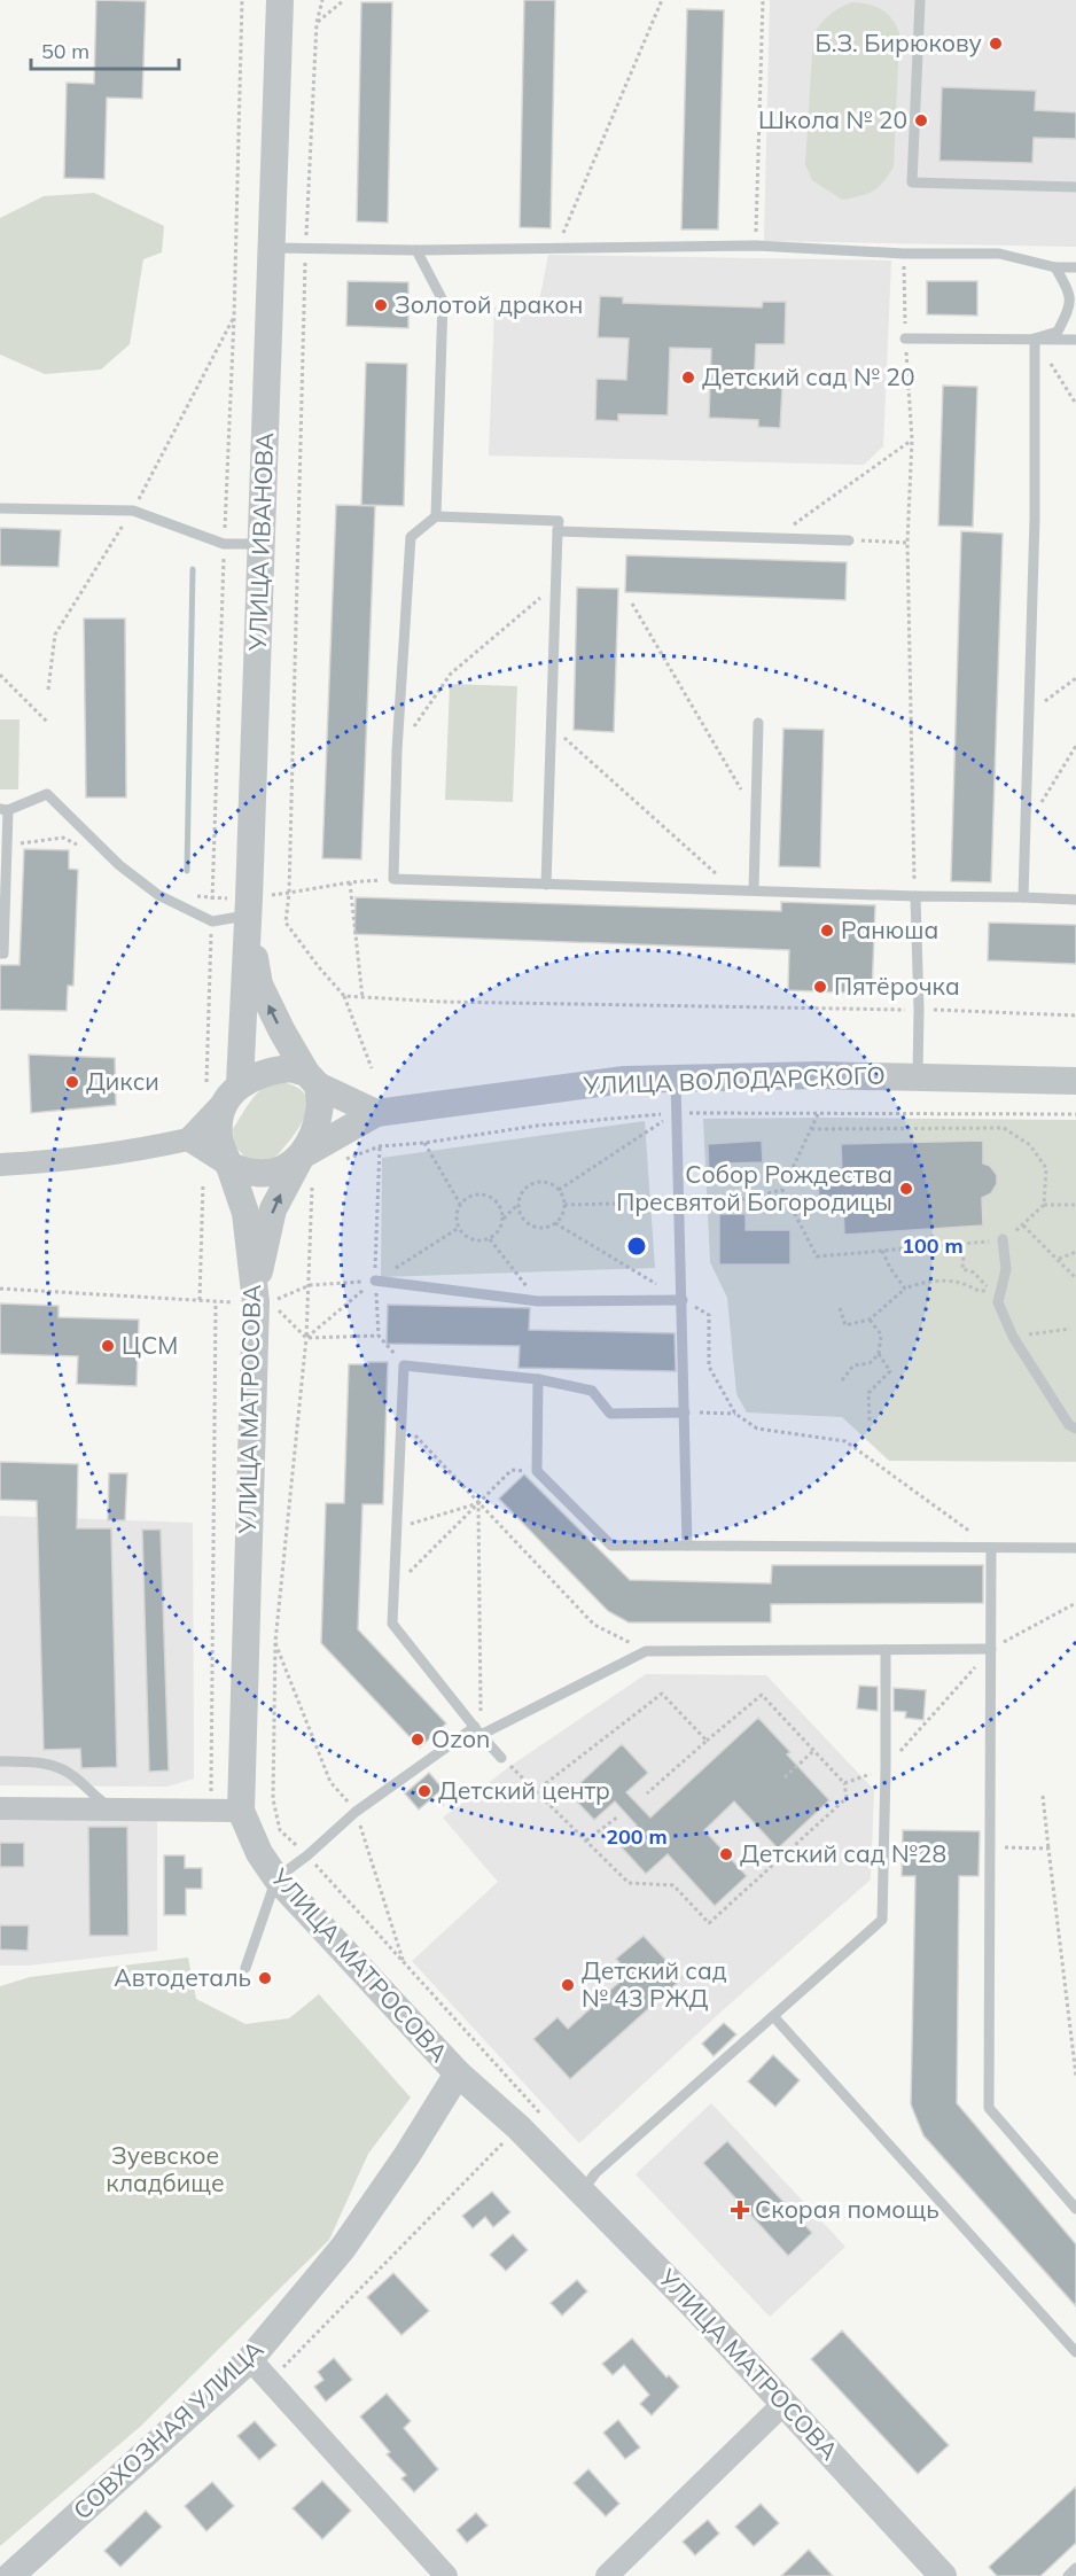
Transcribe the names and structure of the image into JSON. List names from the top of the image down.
{
  "streets": {
    "street": [
      "УЛИЦА ИВАНОВА",
      "УЛИЦА ВОЛОДАРСКОГО",
      "УЛИЦА МАТРОСОВА",
      "СОВХОЗНАЯ УЛИЦА"
    ]
  },
  "crossings": [
    ["УЛИЦА ИВАНОВА", "УЛИЦА МАТРОСОВА"],
    ["УЛИЦА МАТРОСОВА", "СОВХОЗНАЯ УЛИЦА"]
  ],
  "parks": ["Зуевское кладбище"],
  "places": {
    "other": [
      "Б.З. Бирюкову",
      "Школа № 20",
      "Золотой дракон",
      "Детский сад № 20",
      "Ранюша",
      "Пятёрочка",
      "Дикси",
      "Собор Рождества Пресвятой Богородицы",
      "ЦСМ",
      "Ozon",
      "Детский центр",
      "Детский сад №28",
      "Автодеталь",
      "Детский сад № 43 РЖД"
    ],
    "health": ["Скорая помощь"]
  },
  "scale_bar": "50 m",
  "rings": ["100 m", "200 m"]
}
